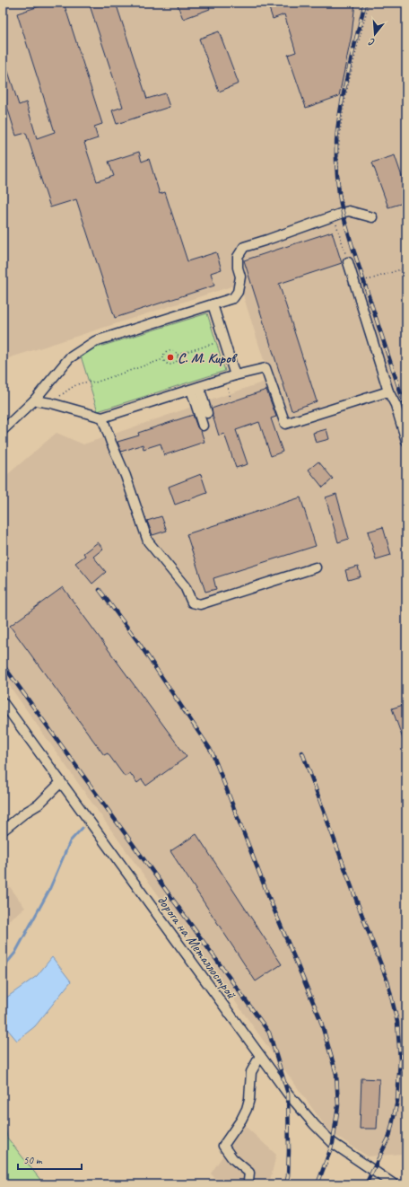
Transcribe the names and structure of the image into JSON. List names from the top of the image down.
{
  "streets": {
    "street": ["дорога на Металлострой"]
  },
  "places": ["С. М. Киров"],
  "scale_bar": "50 m",
  "north": "bottom"
}
